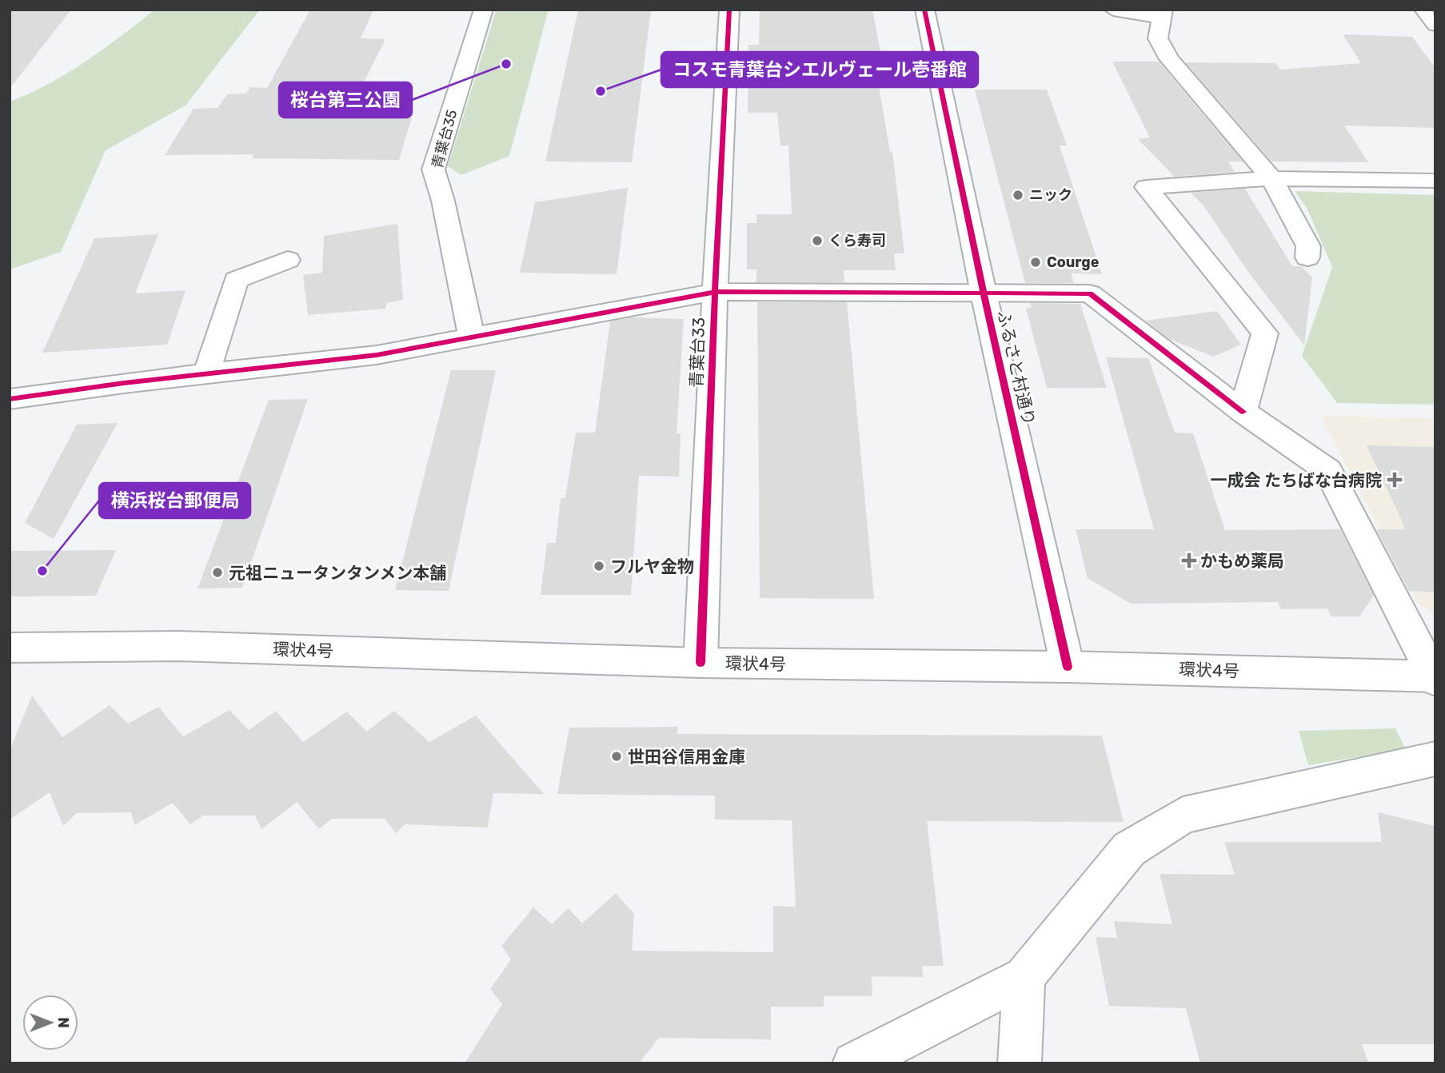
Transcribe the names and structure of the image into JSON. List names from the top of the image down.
{
  "streets": {
    "street": [
      "青葉台35",
      "青葉台33",
      "ふるさと村通り",
      "環状4号"
    ]
  },
  "crossings": [
    ["青葉台33", "環状4号"],
    ["ふるさと村通り", "環状4号"]
  ],
  "places": {
    "other": [
      "桜台第三公園",
      "コスモ青葉台シエルヴェール壱番館",
      "ニック",
      "くら寿司",
      "Courge",
      "フルヤ金物",
      "横浜桜台郵便局",
      "元祖ニュータンタンメン本舗",
      "世田谷信用金庫"
    ],
    "health": ["一成会 たちばな台病院", "かもめ薬局"]
  },
  "north": "right"
}
